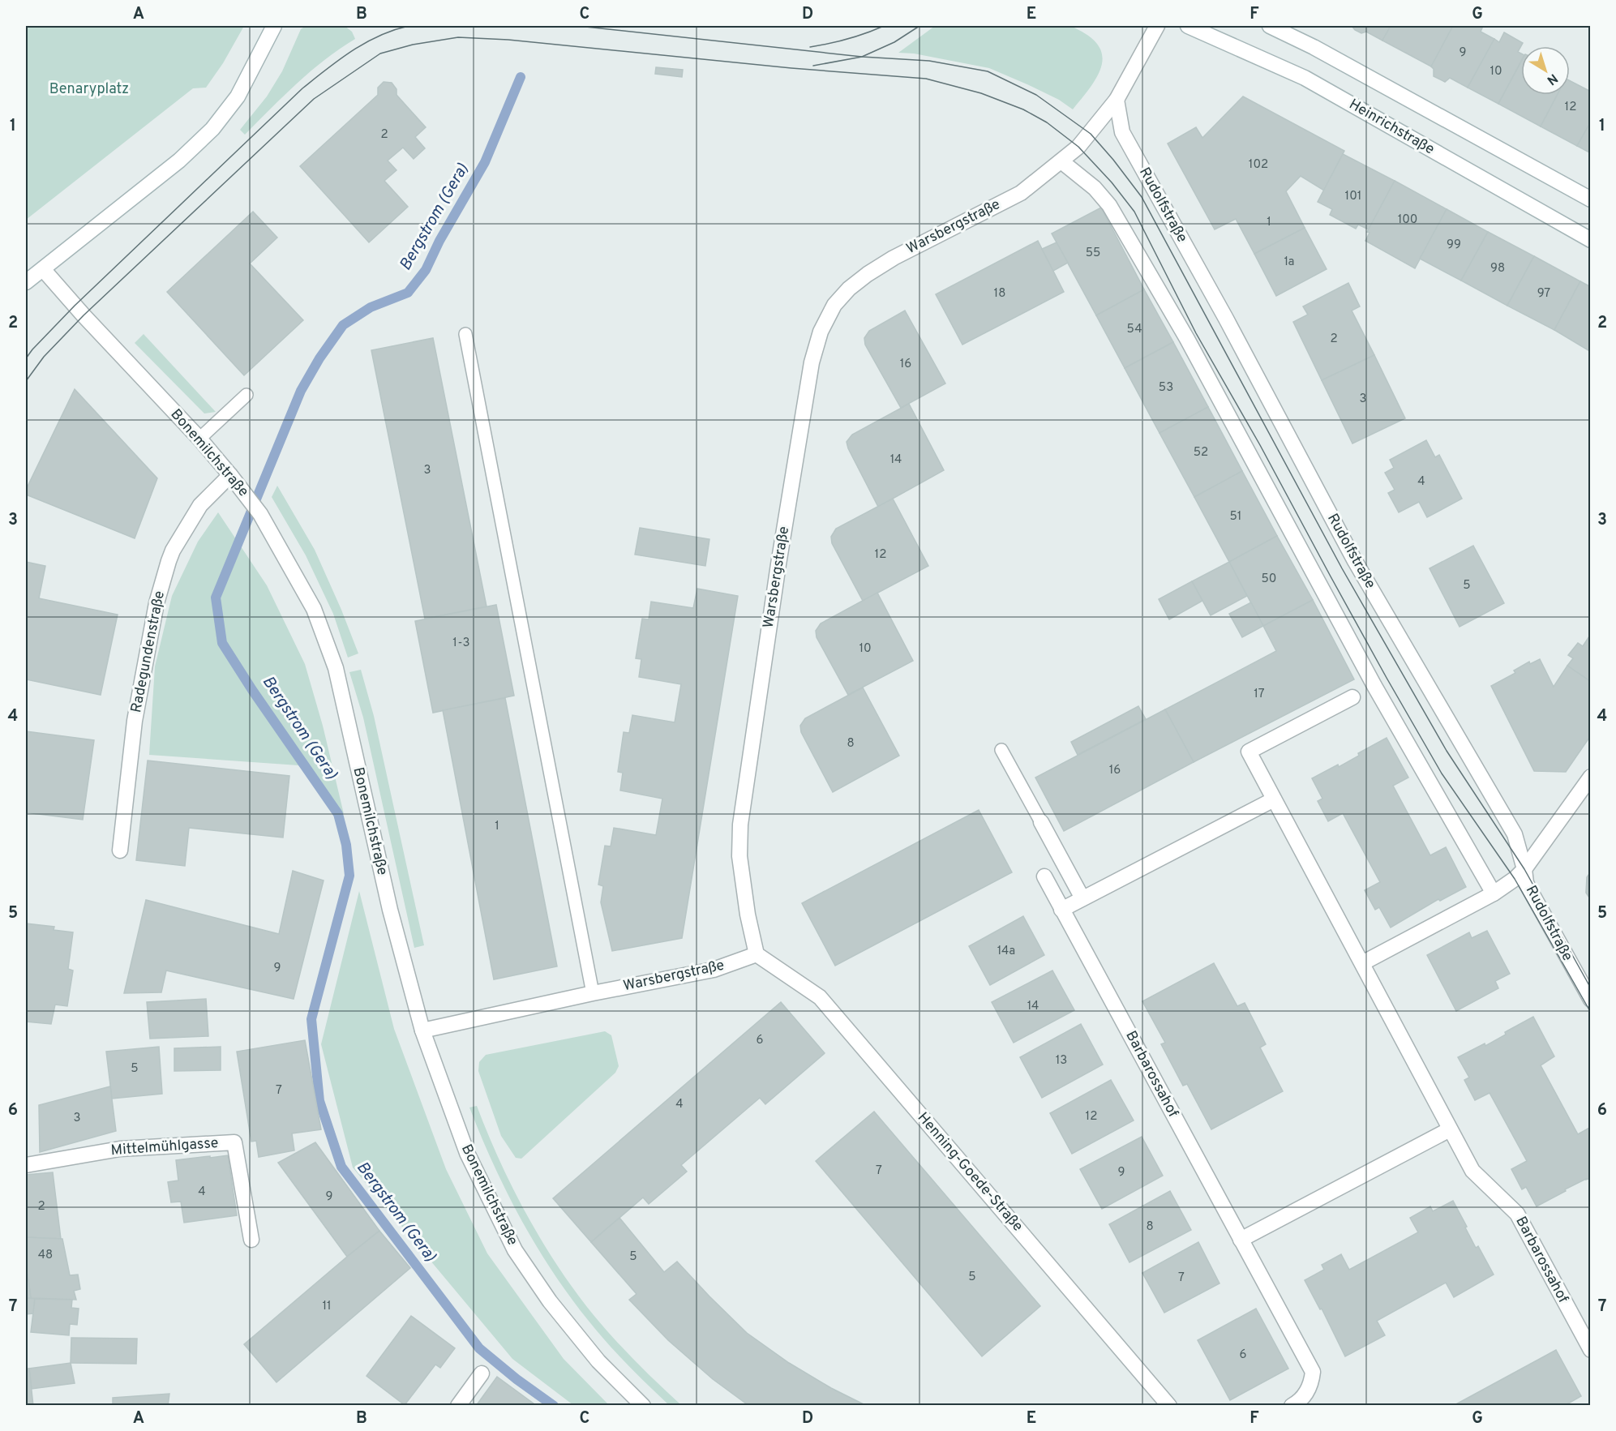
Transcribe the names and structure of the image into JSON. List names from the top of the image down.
{
  "streets": {
    "street": [
      "Heinrichstraße",
      "Rudolfstraße",
      "Warsbergstraße",
      "Bonemilchstraße",
      "Radegundenstraße",
      "Barbarossahof",
      "Mittelmühlgasse",
      "Henning-Goede-Straße"
    ]
  },
  "crossings": [
    ["Warsbergstraße", "Bonemilchstraße"],
    ["Warsbergstraße", "Henning-Goede-Straße"],
    ["Bonemilchstraße", "Radegundenstraße"]
  ],
  "water": ["Bergstrom (Gera)"],
  "parks": ["Benaryplatz"],
  "house_numbers": [
    "9",
    "10",
    "12",
    "2",
    "102",
    "101",
    "100",
    "1",
    "99",
    "55",
    "1a",
    "98",
    "18",
    "97",
    "54",
    "2",
    "16",
    "53",
    "3",
    "52",
    "14",
    "3",
    "4",
    "51",
    "12",
    "50",
    "5",
    "1-3",
    "10",
    "17",
    "8",
    "16",
    "1",
    "14a",
    "9",
    "14",
    "6",
    "13",
    "5",
    "7",
    "4",
    "12",
    "3",
    "7",
    "9",
    "4",
    "9",
    "2",
    "8",
    "48",
    "5",
    "5",
    "7",
    "11",
    "6"
  ],
  "north": "bottom right",
  "grid": {
    "columns": [
      "A",
      "B",
      "C",
      "D",
      "E",
      "F",
      "G"
    ],
    "rows": [
      "1",
      "2",
      "3",
      "4",
      "5",
      "6",
      "7"
    ]
  }
}
